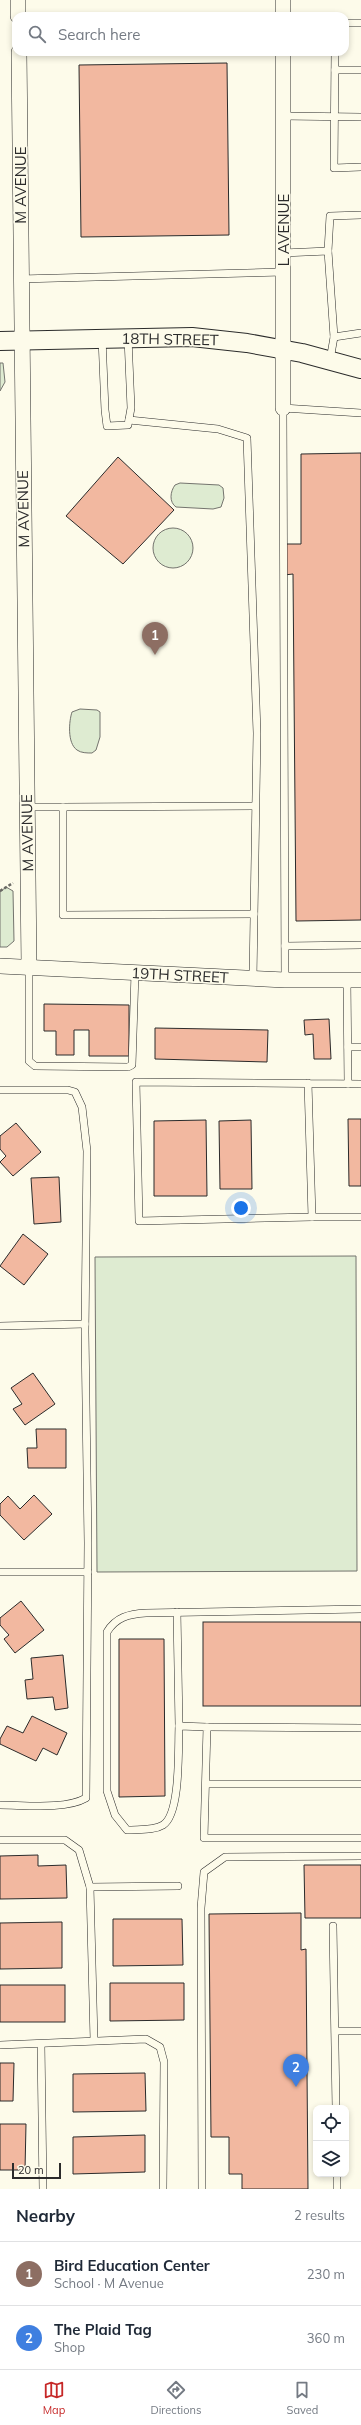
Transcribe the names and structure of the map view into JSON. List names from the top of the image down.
{
  "streets": {
    "street": [
      "M AVENUE",
      "L AVENUE",
      "18TH STREET",
      "19TH STREET"
    ]
  },
  "crossings": [
    ["M AVENUE", "18TH STREET"],
    ["M AVENUE", "19TH STREET"],
    ["L AVENUE", "18TH STREET"]
  ],
  "scale_bar": "20 m",
  "page": {
    "search": "Search here",
    "pins": ["1", "2"],
    "scale": "20 m",
    "heading": ["Nearby", "2 results"],
    "list": [
      {
        "mark": "1",
        "name": "Bird Education Center",
        "note": "School · M Avenue",
        "value": "230 m"
      },
      {
        "mark": "2",
        "name": "The Plaid Tag",
        "note": "Shop",
        "value": "360 m"
      }
    ],
    "nav": ["Map", "Directions", "Saved"]
  }
}
